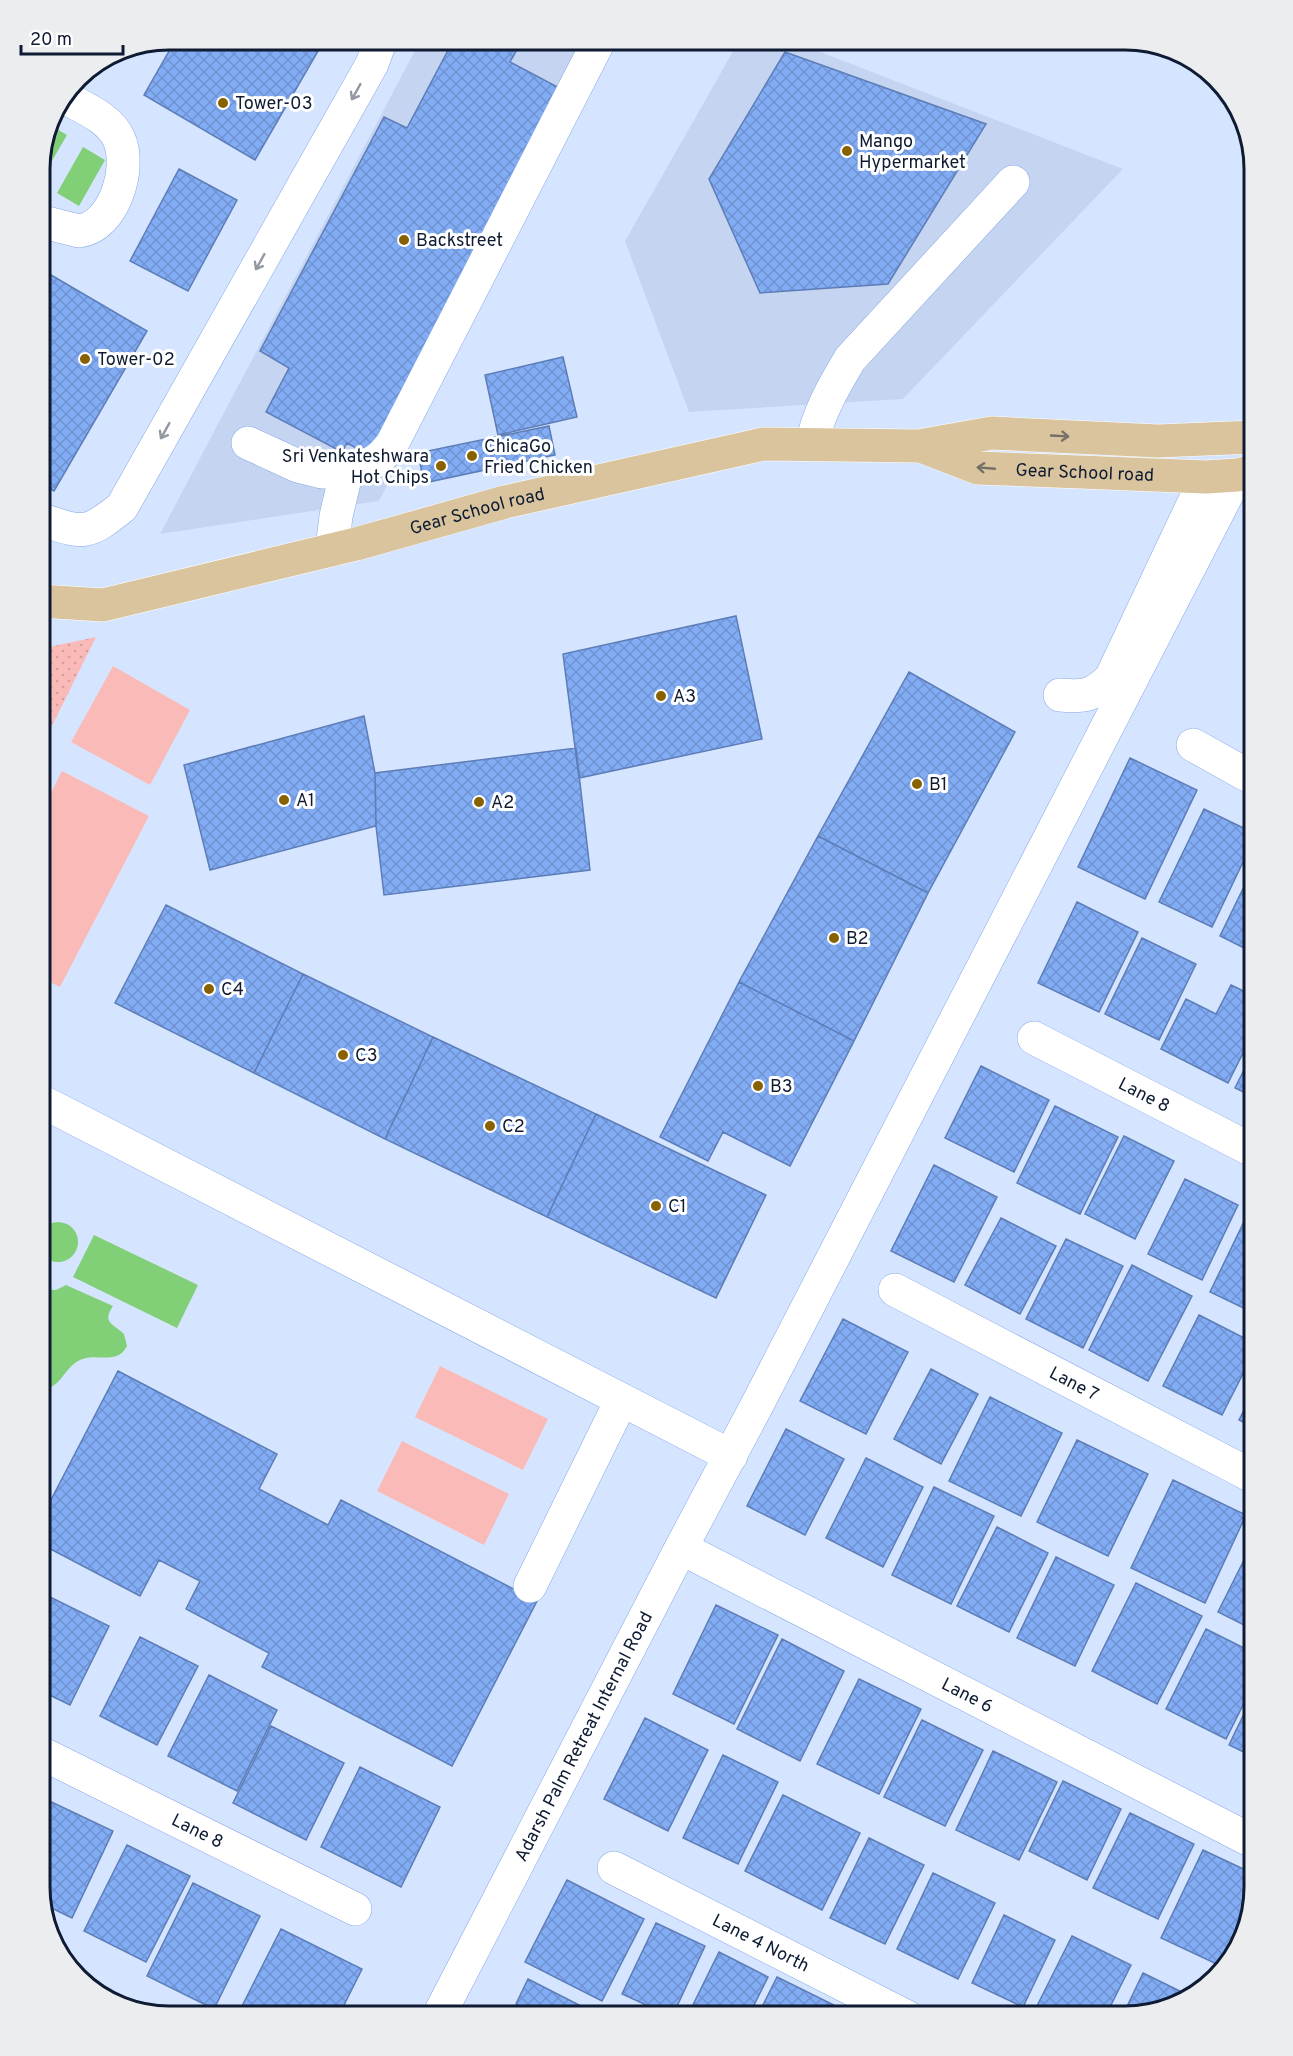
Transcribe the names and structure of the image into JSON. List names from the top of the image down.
{
  "streets": {
    "main road": ["Gear School road"],
    "street": [
      "Lane 8",
      "Lane 7",
      "Lane 6",
      "Adarsh Palm Retreat Internal Road",
      "Lane 4 North"
    ]
  },
  "crossings": [
    ["Gear School road", "Adarsh Palm Retreat Internal Road"],
    ["Lane 6", "Adarsh Palm Retreat Internal Road"]
  ],
  "places": [
    "Tower-03",
    "Mango Hypermarket",
    "Backstreet",
    "Tower-02",
    "ChicaGo Fried Chicken",
    "Sri Venkateshwara Hot Chips",
    "A3",
    "B1",
    "A1",
    "A2",
    "B2",
    "C4",
    "C3",
    "B3",
    "C2",
    "C1"
  ],
  "scale_bar": "20 m"
}
